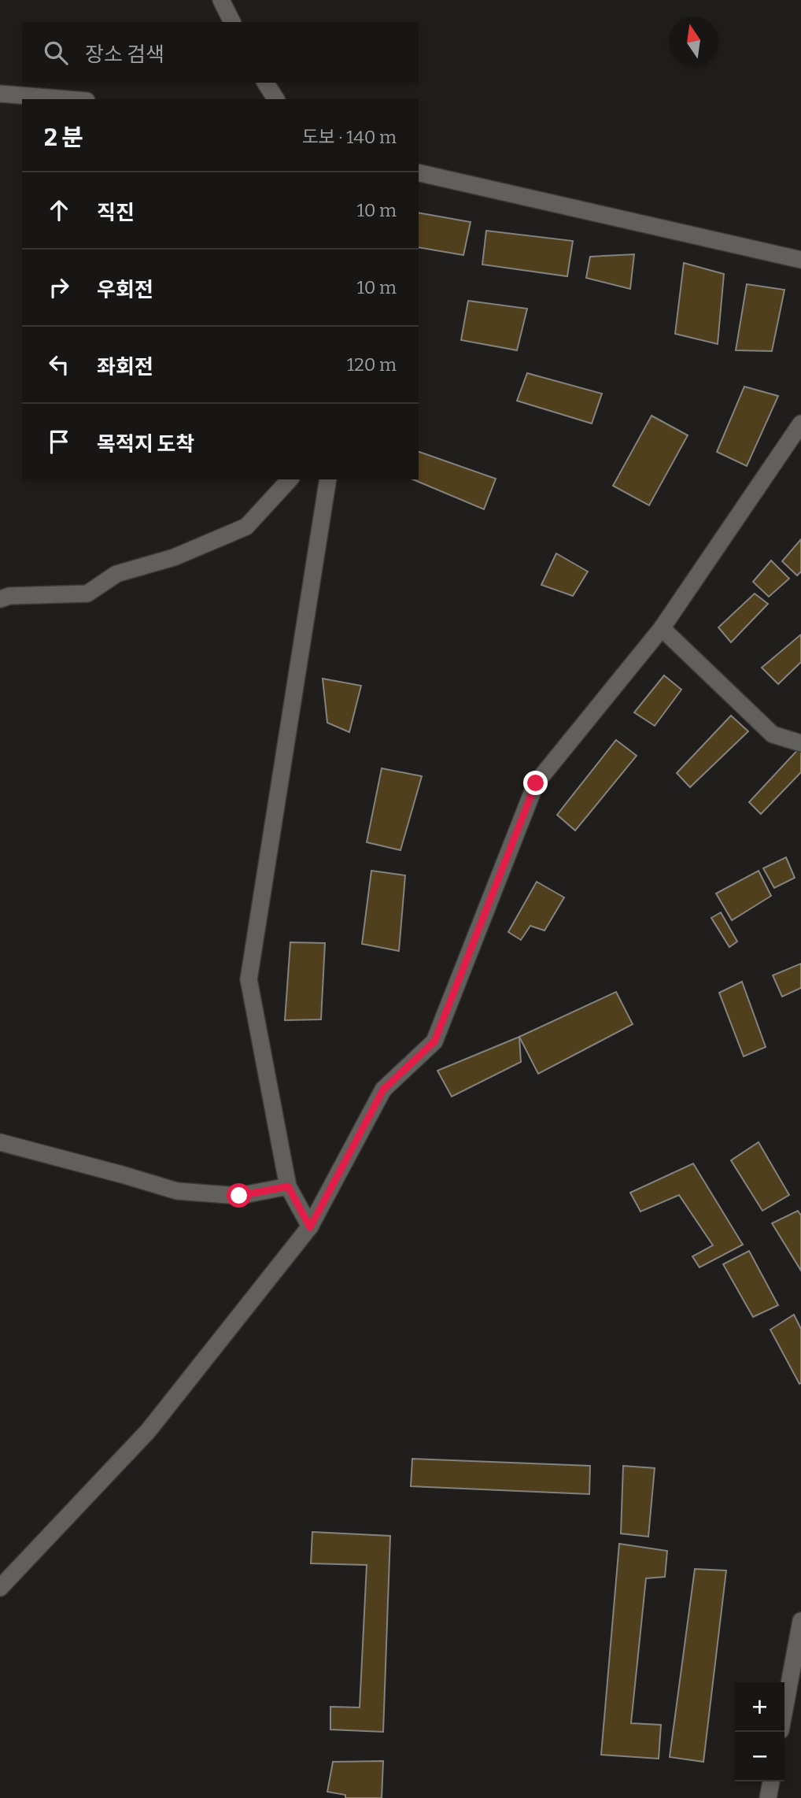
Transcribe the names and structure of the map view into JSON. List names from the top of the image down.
{
  "north": "top",
  "page": {
    "search": "장소 검색",
    "heading": ["2 분", "도보 · 140 m"],
    "list": [
      ["직진", "10 m"],
      ["우회전", "10 m"],
      ["좌회전", "120 m"],
      "목적지 도착"
    ],
    "map_buttons": ["+", "−"]
  }
}
